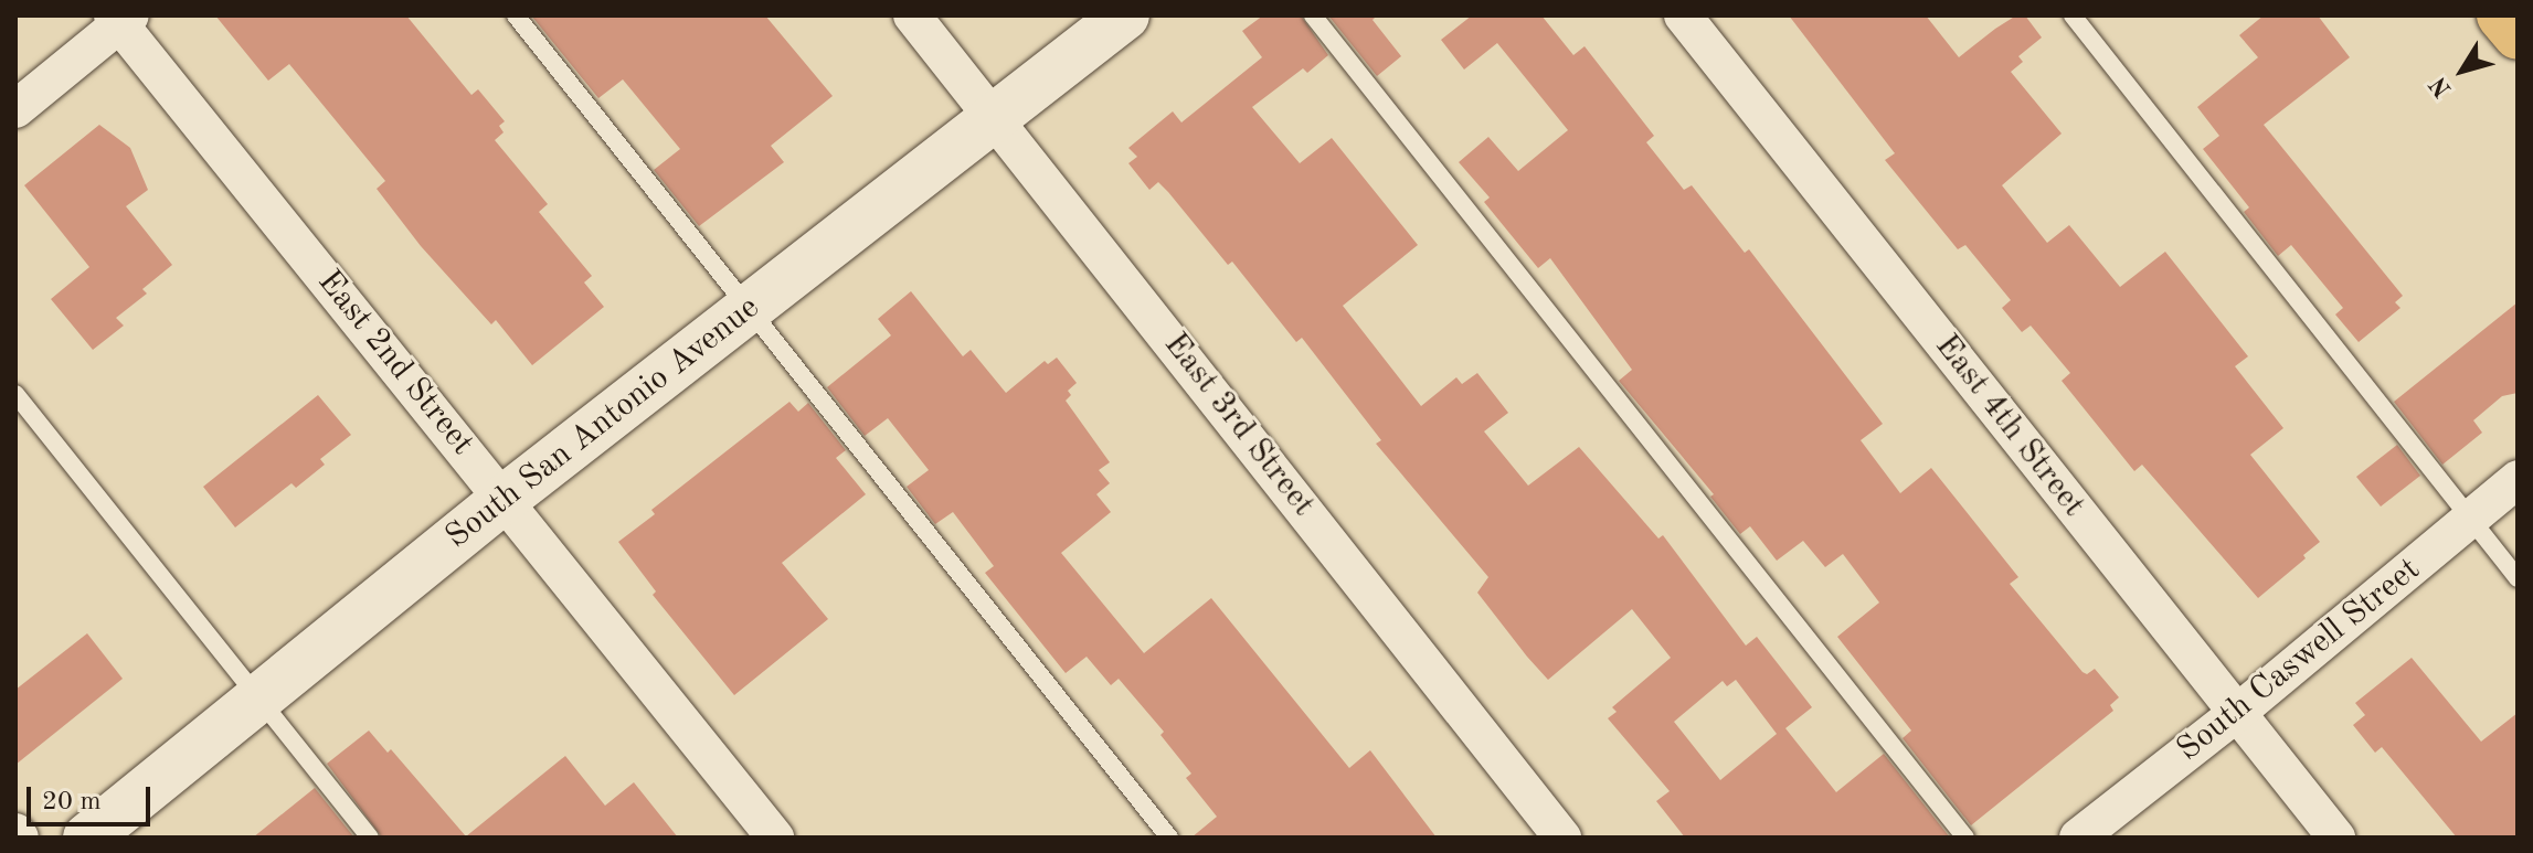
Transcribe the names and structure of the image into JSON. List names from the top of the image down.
{
  "streets": {
    "main road": ["South San Antonio Avenue"],
    "street": [
      "East 2nd Street",
      "East 3rd Street",
      "East 4th Street",
      "South Caswell Street"
    ]
  },
  "crossings": [
    ["East 2nd Street", "South San Antonio Avenue"],
    ["South San Antonio Avenue", "East 3rd Street"],
    ["East 4th Street", "South Caswell Street"]
  ],
  "scale_bar": "20 m",
  "north": "bottom left"
}
